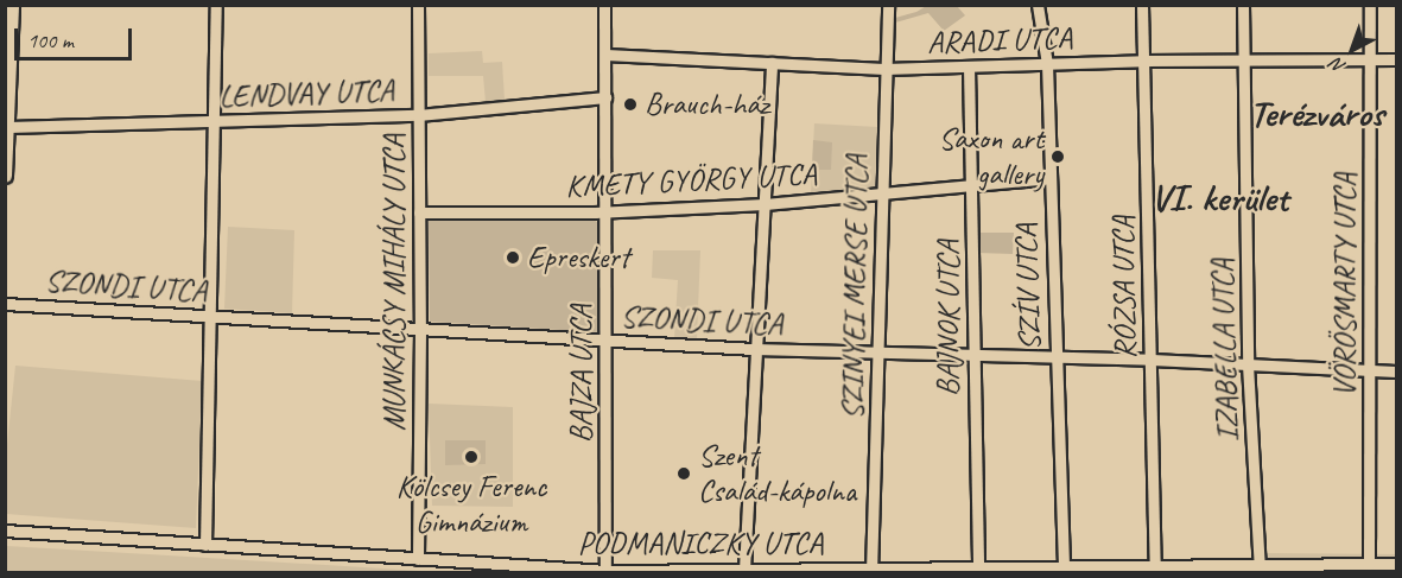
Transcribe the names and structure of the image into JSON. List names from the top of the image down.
{
  "streets": {
    "street": [
      "ARADI UTCA",
      "LENDVAY UTCA",
      "KMETY GYÖRGY UTCA",
      "MUNKÁCSY MIHÁLY UTCA",
      "VÖRÖSMARTY UTCA",
      "SZONDI UTCA",
      "SZINYEI MERSE UTCA",
      "SZÍV UTCA",
      "RÓZSA UTCA",
      "BAJNOK UTCA",
      "IZABELLA UTCA",
      "BAJZA UTCA",
      "PODMANICZKY UTCA"
    ]
  },
  "crossings": [
    ["ARADI UTCA", "VÖRÖSMARTY UTCA"],
    ["ARADI UTCA", "SZINYEI MERSE UTCA"],
    ["ARADI UTCA", "SZÍV UTCA"],
    ["ARADI UTCA", "RÓZSA UTCA"],
    ["ARADI UTCA", "BAJNOK UTCA"],
    ["ARADI UTCA", "IZABELLA UTCA"],
    ["ARADI UTCA", "BAJZA UTCA"],
    ["LENDVAY UTCA", "MUNKÁCSY MIHÁLY UTCA"],
    ["LENDVAY UTCA", "BAJZA UTCA"],
    ["KMETY GYÖRGY UTCA", "MUNKÁCSY MIHÁLY UTCA"],
    ["KMETY GYÖRGY UTCA", "SZINYEI MERSE UTCA"],
    ["KMETY GYÖRGY UTCA", "SZÍV UTCA"],
    ["KMETY GYÖRGY UTCA", "BAJNOK UTCA"],
    ["KMETY GYÖRGY UTCA", "BAJZA UTCA"],
    ["MUNKÁCSY MIHÁLY UTCA", "SZONDI UTCA"],
    ["MUNKÁCSY MIHÁLY UTCA", "PODMANICZKY UTCA"],
    ["VÖRÖSMARTY UTCA", "SZONDI UTCA"],
    ["VÖRÖSMARTY UTCA", "PODMANICZKY UTCA"],
    ["SZONDI UTCA", "SZINYEI MERSE UTCA"],
    ["SZONDI UTCA", "SZÍV UTCA"],
    ["SZONDI UTCA", "RÓZSA UTCA"],
    ["SZONDI UTCA", "BAJNOK UTCA"],
    ["SZONDI UTCA", "IZABELLA UTCA"],
    ["SZONDI UTCA", "BAJZA UTCA"],
    ["SZINYEI MERSE UTCA", "PODMANICZKY UTCA"],
    ["SZÍV UTCA", "PODMANICZKY UTCA"],
    ["RÓZSA UTCA", "PODMANICZKY UTCA"],
    ["BAJNOK UTCA", "PODMANICZKY UTCA"],
    ["IZABELLA UTCA", "PODMANICZKY UTCA"],
    ["BAJZA UTCA", "PODMANICZKY UTCA"]
  ],
  "districts": ["Terézváros", "VI. kerület"],
  "places": [
    "Brauch-ház",
    "Saxon art gallery",
    "Epreskert",
    "Kölcsey Ferenc Gimnázium",
    "Szent Család-kápolna"
  ],
  "scale_bar": "100 m",
  "north": "bottom left"
}
